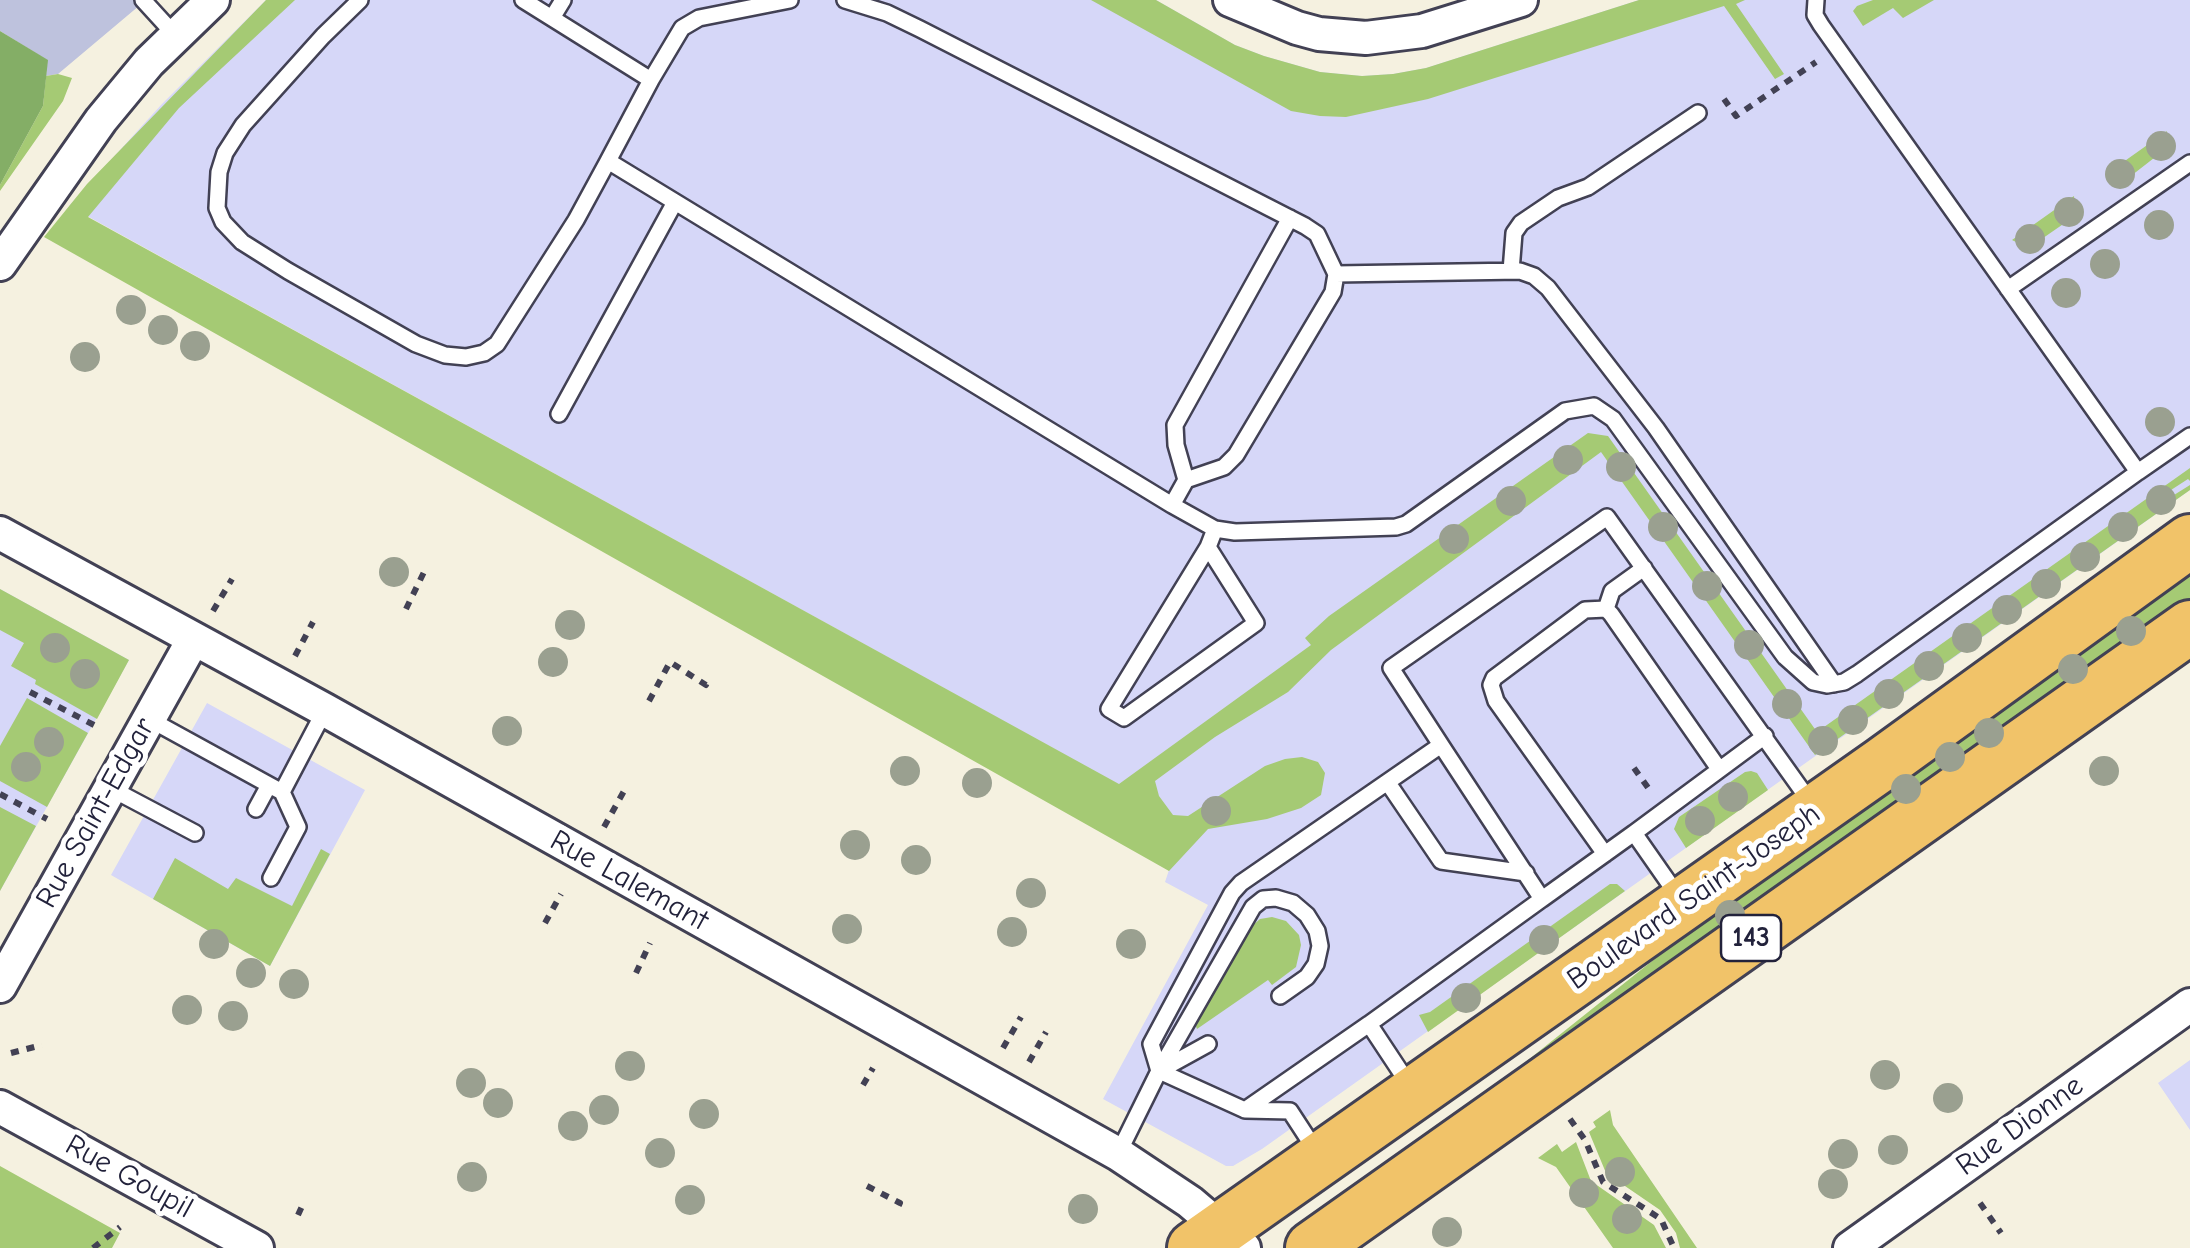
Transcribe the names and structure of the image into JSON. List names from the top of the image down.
{
  "streets": {
    "main road": ["Boulevard Saint-Joseph", "143"],
    "street": [
      "Rue Saint-Edgar",
      "Rue Lalemant",
      "Rue Dionne",
      "Rue Goupil"
    ]
  },
  "crossings": [
    ["Rue Saint-Edgar", "Rue Lalemant"],
    ["Rue Lalemant", "Boulevard Saint-Joseph"]
  ]
}
